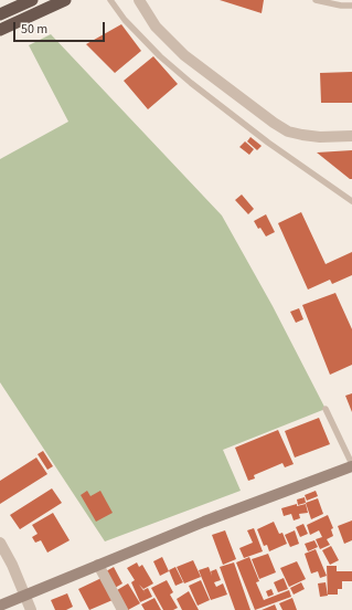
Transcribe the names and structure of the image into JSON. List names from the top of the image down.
{
  "scale_bar": "50 m"
}
